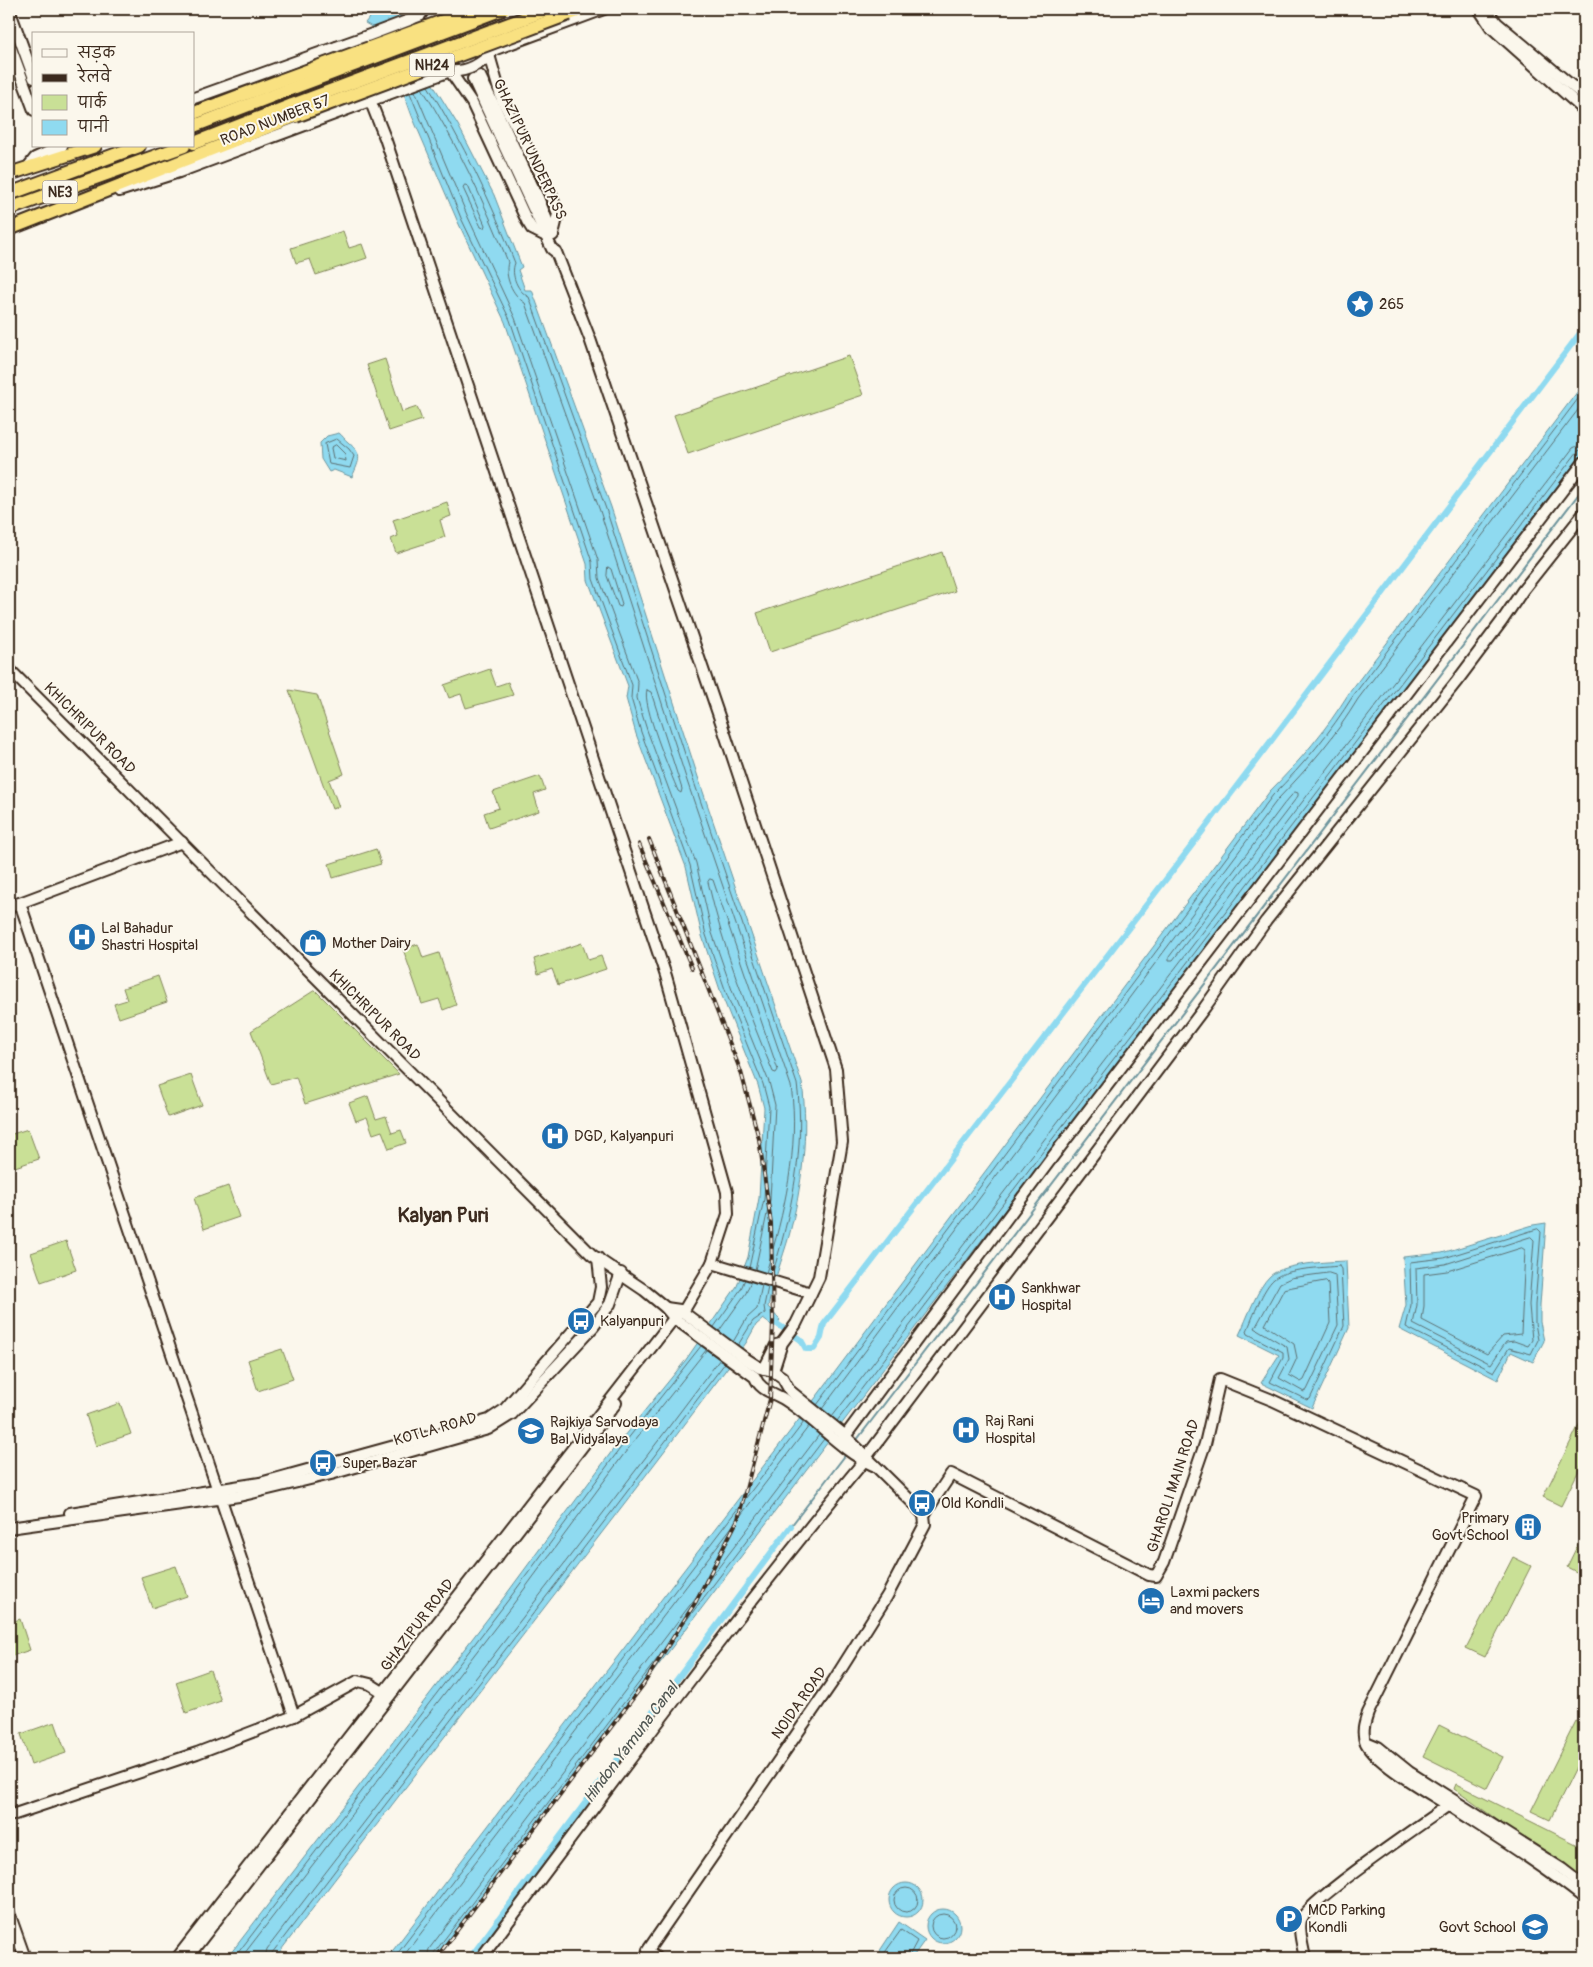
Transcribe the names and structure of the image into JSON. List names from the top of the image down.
{
  "streets": {
    "highway": ["NH24", "NE3"],
    "street": [
      "ROAD NUMBER 57",
      "GHAZIPUR UNDERPASS",
      "KHICHRIPUR ROAD",
      "KOTLA ROAD",
      "GHAROLI MAIN ROAD",
      "GHAZIPUR ROAD",
      "NOIDA ROAD"
    ]
  },
  "crossings": [
    ["ROAD NUMBER 57", "GHAZIPUR ROAD"],
    ["KHICHRIPUR ROAD", "KOTLA ROAD"],
    ["KHICHRIPUR ROAD", "GHAZIPUR ROAD"],
    ["GHAROLI MAIN ROAD", "NOIDA ROAD"]
  ],
  "districts": ["Kalyan Puri"],
  "water": ["Hindon Yamuna Canal"],
  "places": {
    "place": ["265"],
    "hospital": [
      "Lal Bahadur Shastri Hospital",
      "DGD, Kalyanpuri",
      "Sankhwar Hospital",
      "Raj Rani Hospital"
    ],
    "shop": ["Mother Dairy"],
    "bus stop": ["Kalyanpuri", "Super Bazar", "Old Kondli"],
    "school or university": ["Rajkiya Sarvodaya Bal Vidyalaya", "Govt School"],
    "building": ["Primary Govt School"],
    "hotel": ["Laxmi packers and movers"],
    "parking": ["MCD Parking Kondli"]
  },
  "legend": [
    "सड़क",
    "रेलवे",
    "पार्क",
    "पानी"
  ]
}
